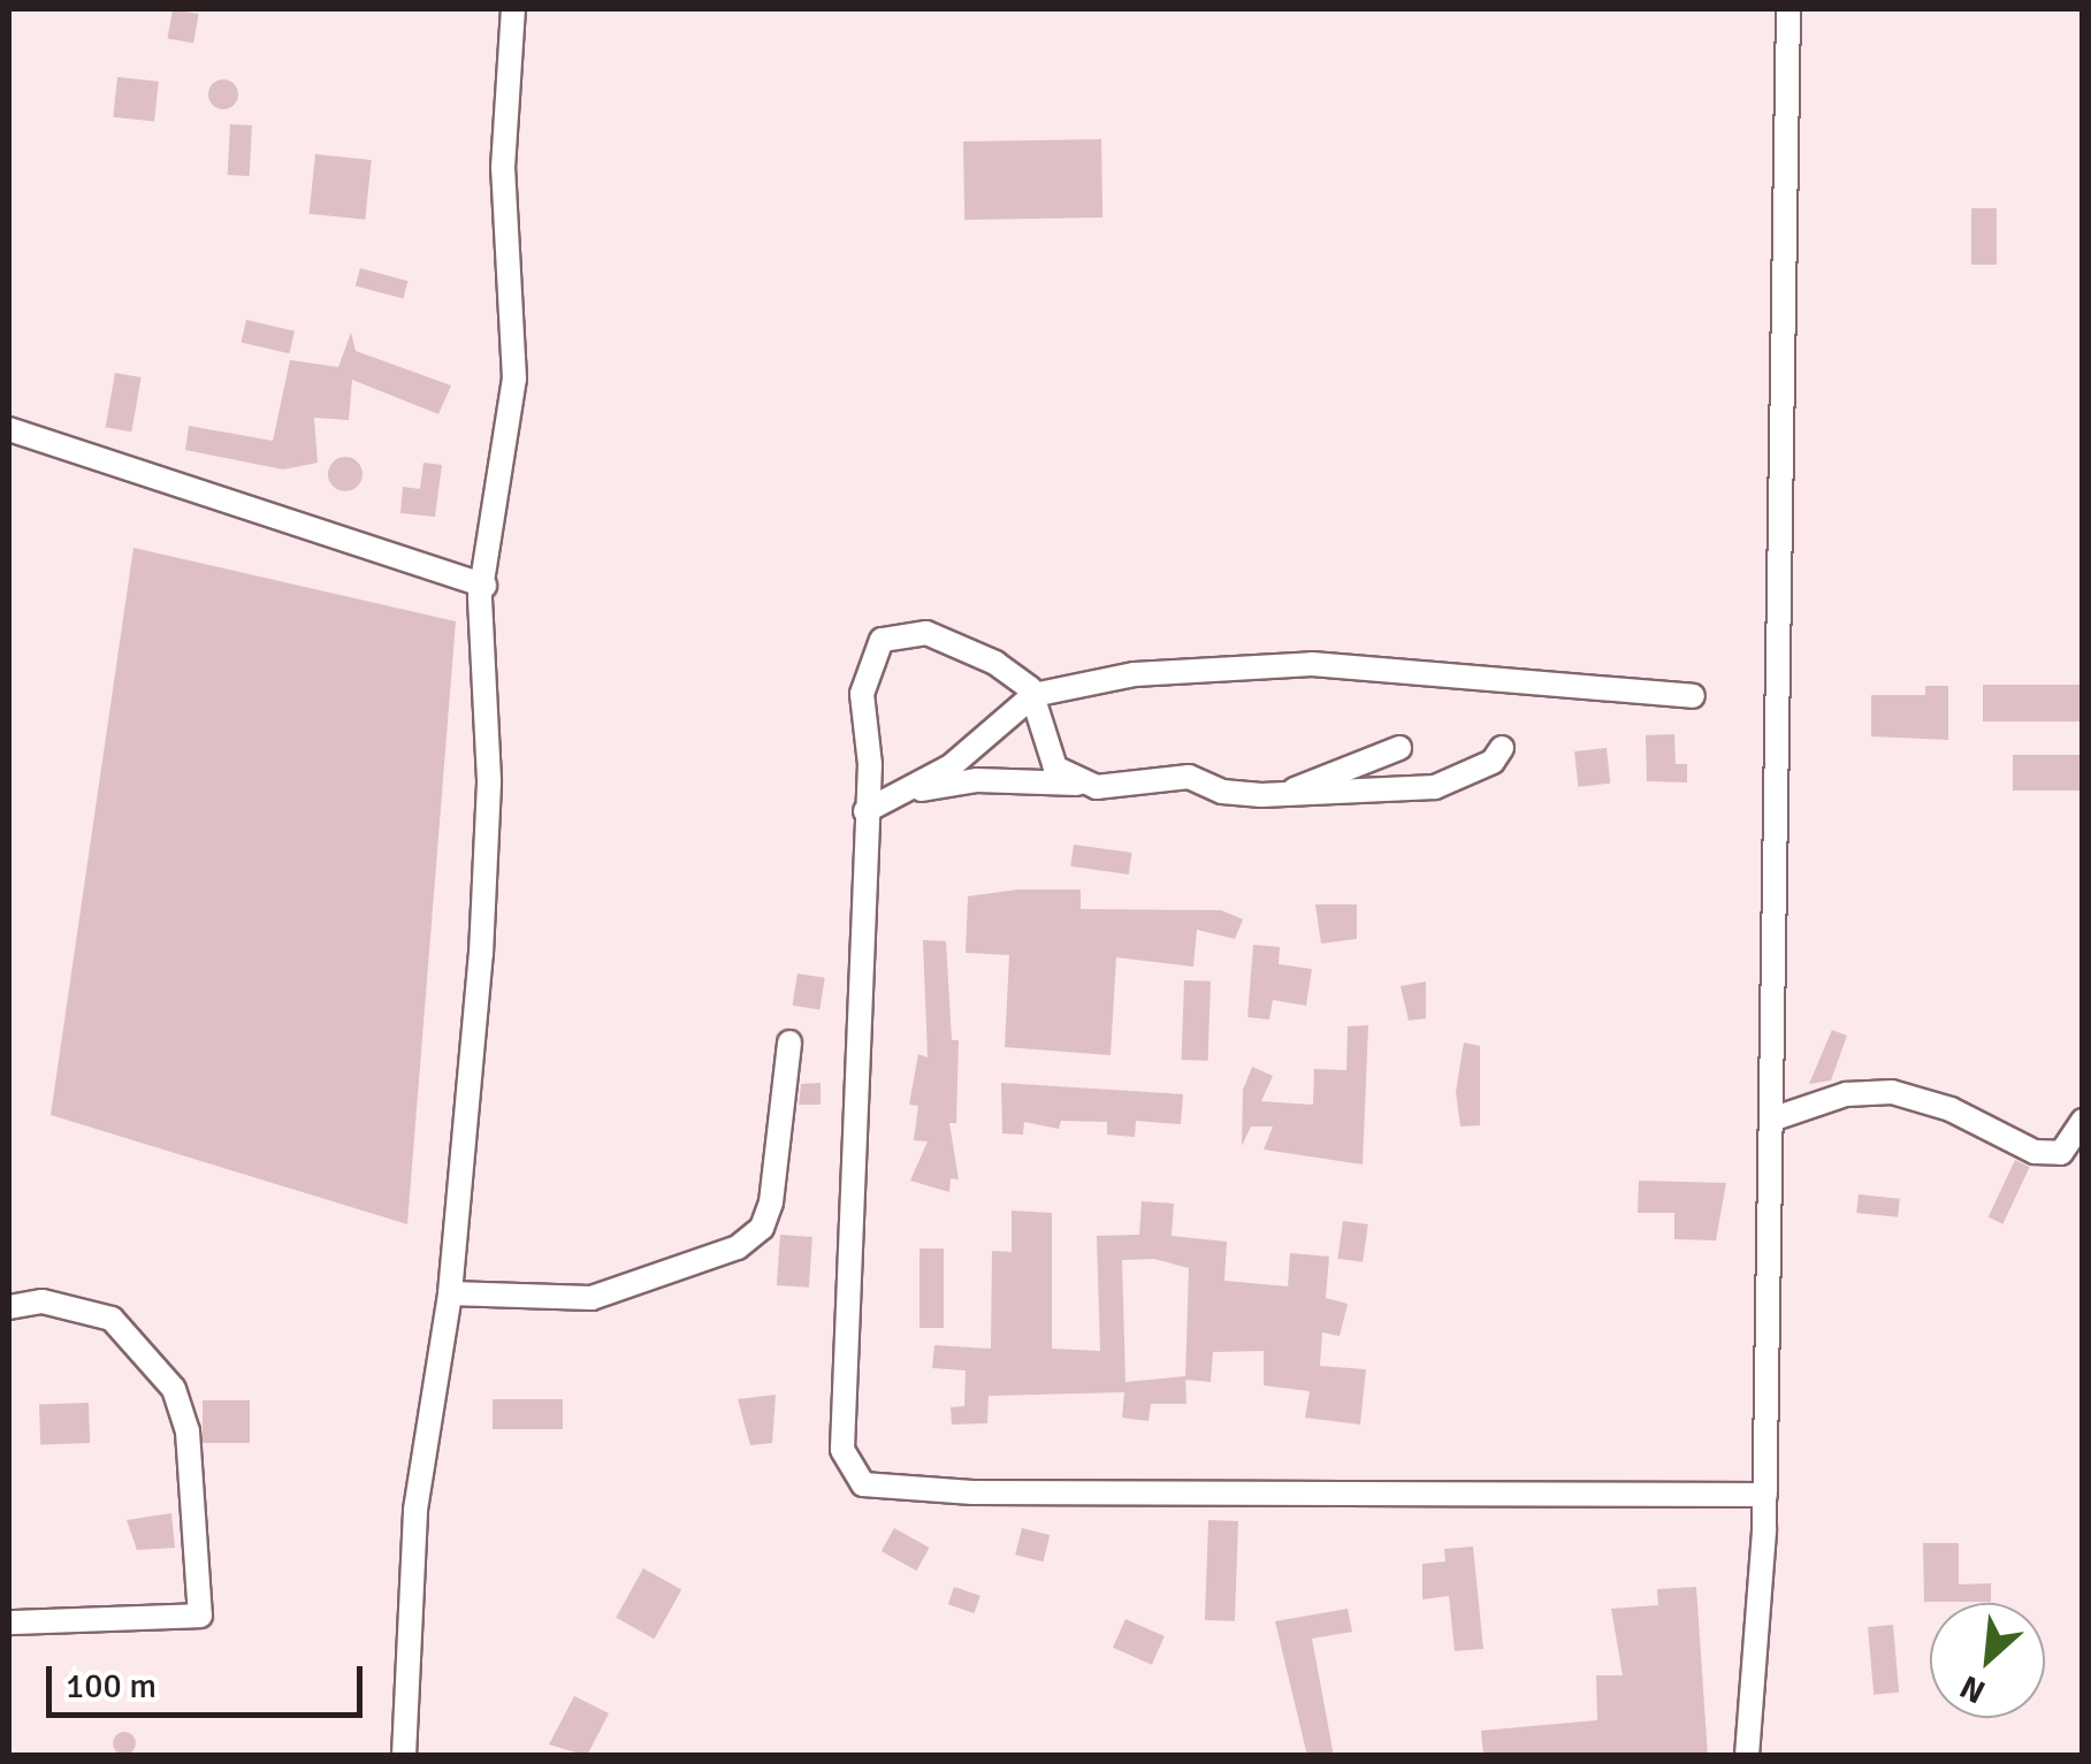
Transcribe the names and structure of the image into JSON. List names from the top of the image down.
{
  "scale_bar": "100 m",
  "north": "bottom left"
}
